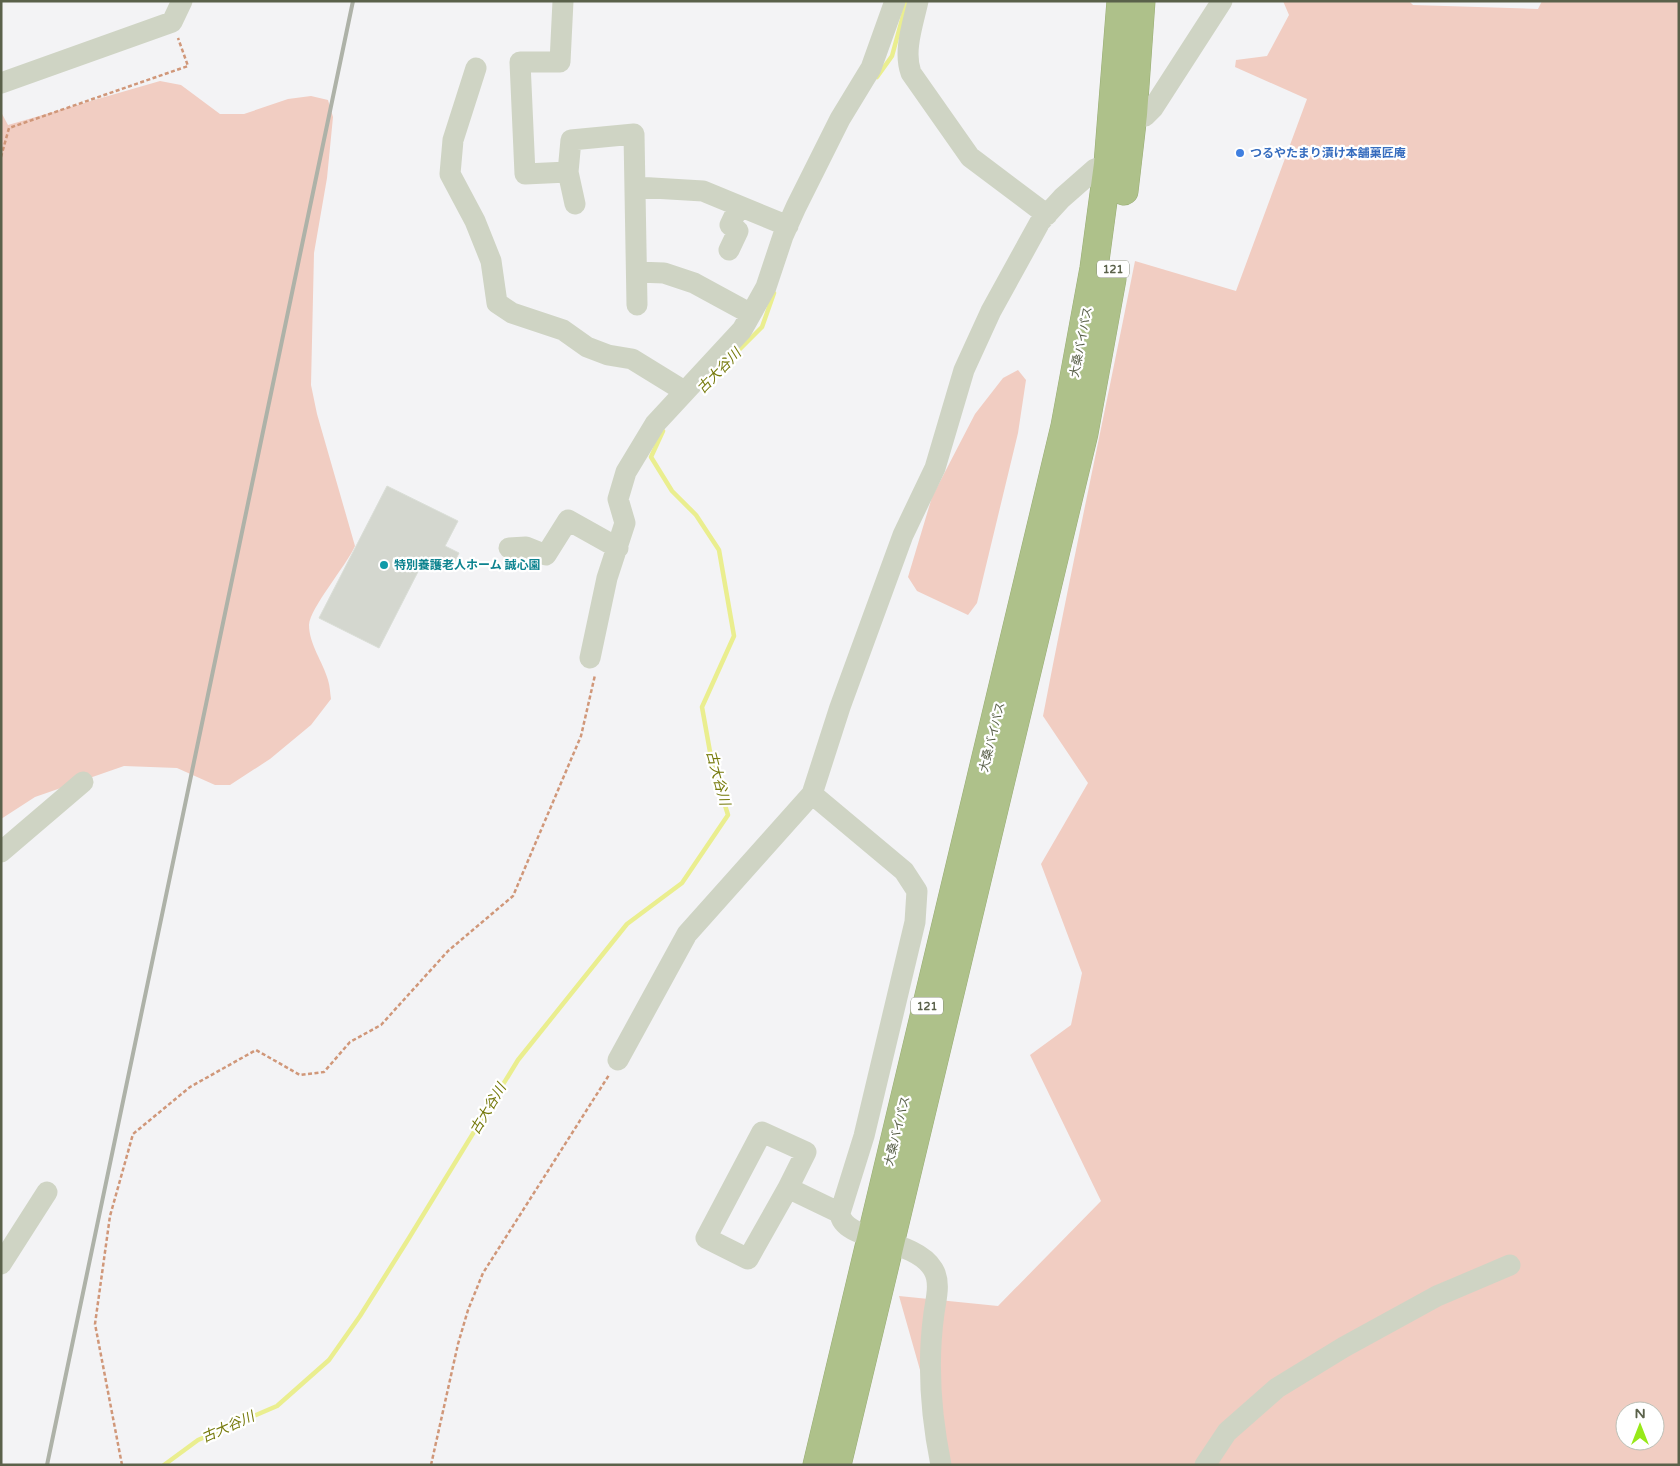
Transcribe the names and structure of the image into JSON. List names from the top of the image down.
{
  "streets": {
    "highway": ["121", "大桑バイパス"]
  },
  "water": ["古大谷川"],
  "places": ["つるやたまり漬け本舗菓匠庵", "特別養護老人ホーム 誠心園"],
  "north": "top"
}
